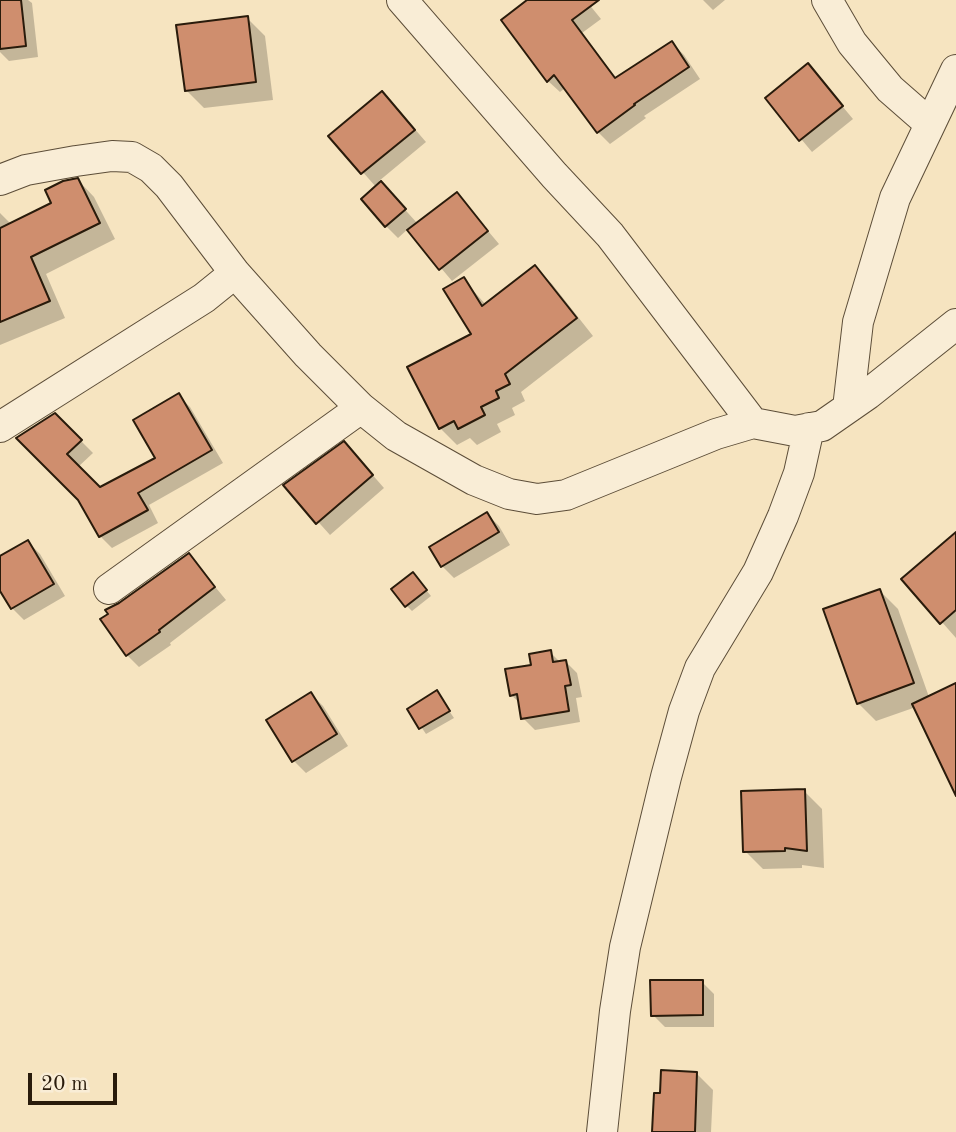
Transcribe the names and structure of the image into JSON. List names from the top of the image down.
{
  "scale_bar": "20 m"
}
